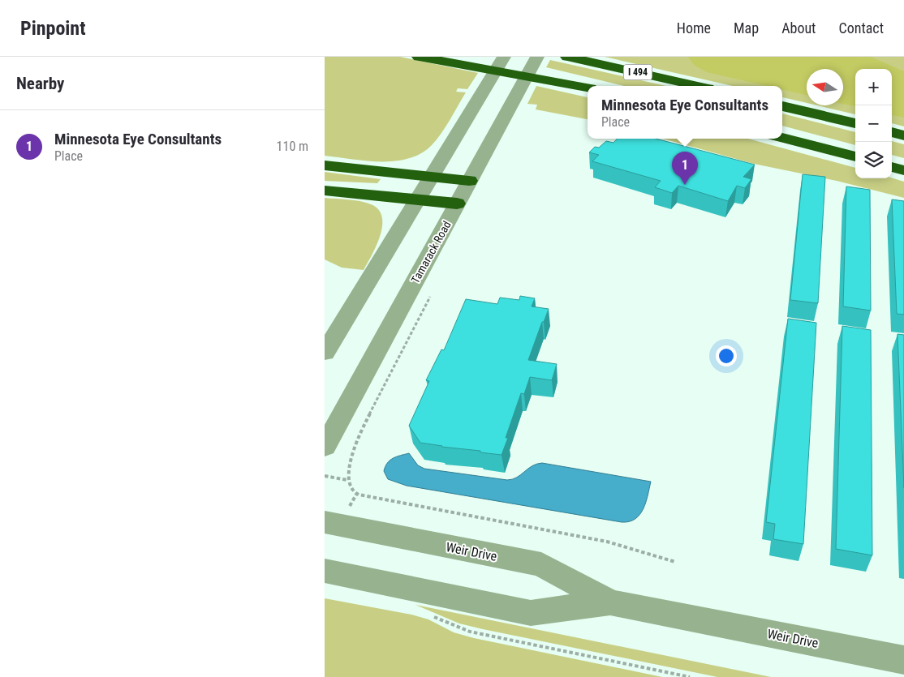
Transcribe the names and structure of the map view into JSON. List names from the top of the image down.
{
  "streets": {
    "highway": ["I 494"],
    "street": ["Tamarack Road", "Weir Drive"]
  },
  "north": "left",
  "page": {
    "header": "Pinpoint",
    "nav": [
      "Home",
      "Map",
      "About",
      "Contact"
    ],
    "heading": "Nearby",
    "map_buttons": ["+", "−"],
    "popup": ["Minnesota Eye Consultants", "Place"],
    "list": [
      {
        "mark": "1",
        "name": "Minnesota Eye Consultants",
        "note": "Place",
        "value": "110 m"
      }
    ],
    "pins": "1"
  }
}
